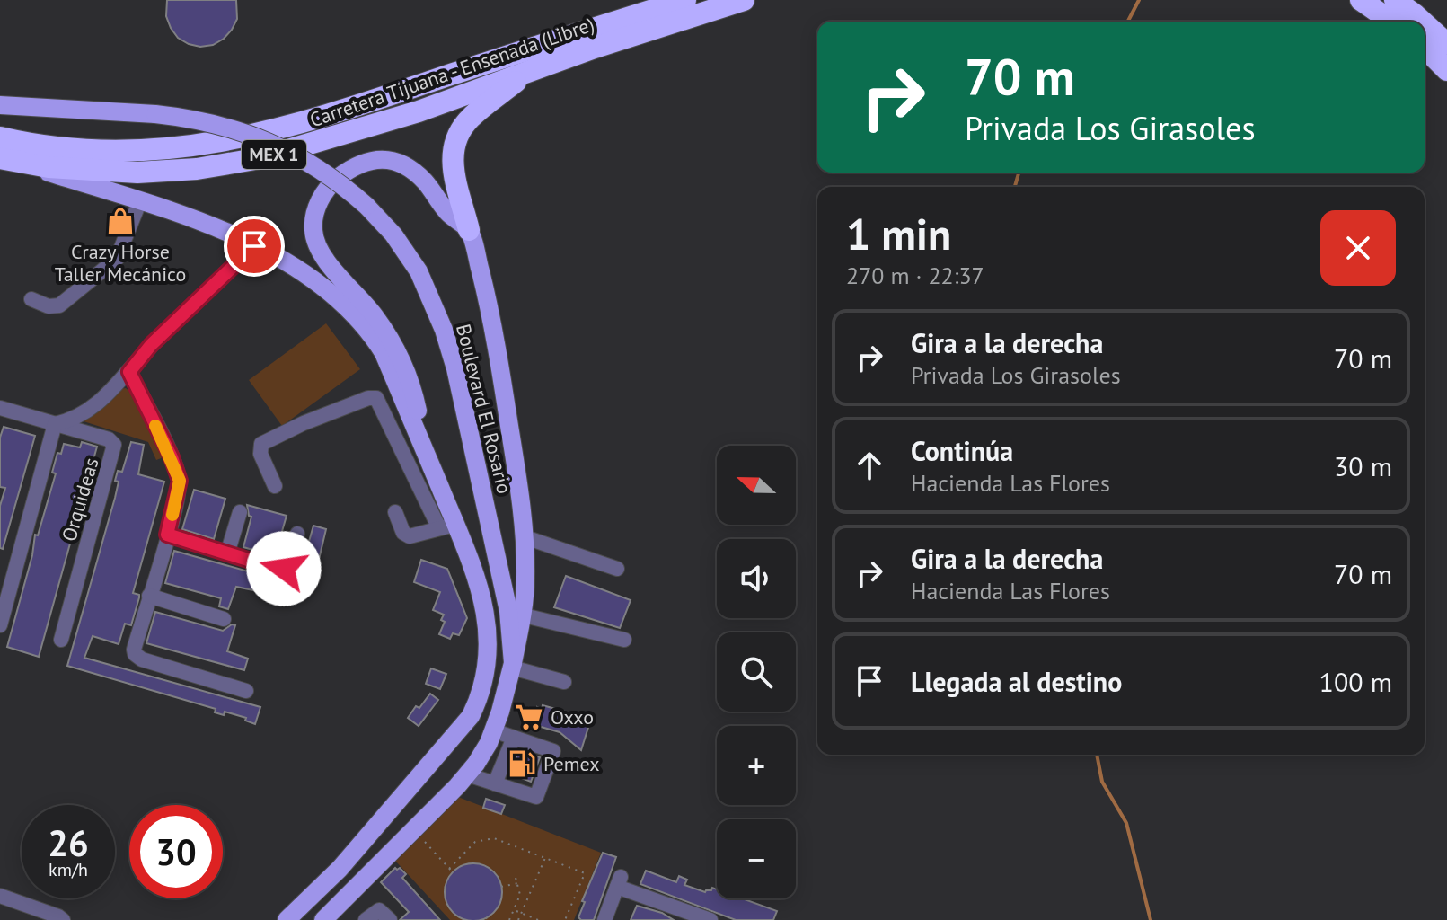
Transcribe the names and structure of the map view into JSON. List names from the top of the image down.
{
  "streets": {
    "highway": ["Carretera Tijuana - Ensenada (Libre)", "MEX 1"],
    "main road": ["Boulevard El Rosario"],
    "street": ["Orquideas"]
  },
  "crossings": [
    ["Carretera Tijuana - Ensenada (Libre)", "Boulevard El Rosario"]
  ],
  "places": {
    "shop": ["Crazy Horse Taller Mecánico"],
    "supermarket": ["Oxxo"],
    "fuel station": ["Pemex"]
  },
  "north": "left",
  "page": {
    "turn": ["70 m", "Privada Los Girasoles"],
    "heading": ["1 min", "270 m · 22:37"],
    "list": [
      {
        "name": "Gira a la derecha",
        "note": "Privada Los Girasoles",
        "value": "70 m"
      },
      {
        "name": "Continúa",
        "note": "Hacienda Las Flores",
        "value": "30 m"
      },
      {
        "name": "Gira a la derecha",
        "note": "Hacienda Las Flores",
        "value": "70 m"
      },
      {
        "name": "Llegada al destino",
        "value": "100 m"
      }
    ],
    "map_buttons": ["+", "−"],
    "speed": "26 km/h",
    "limit": "30"
  }
}
